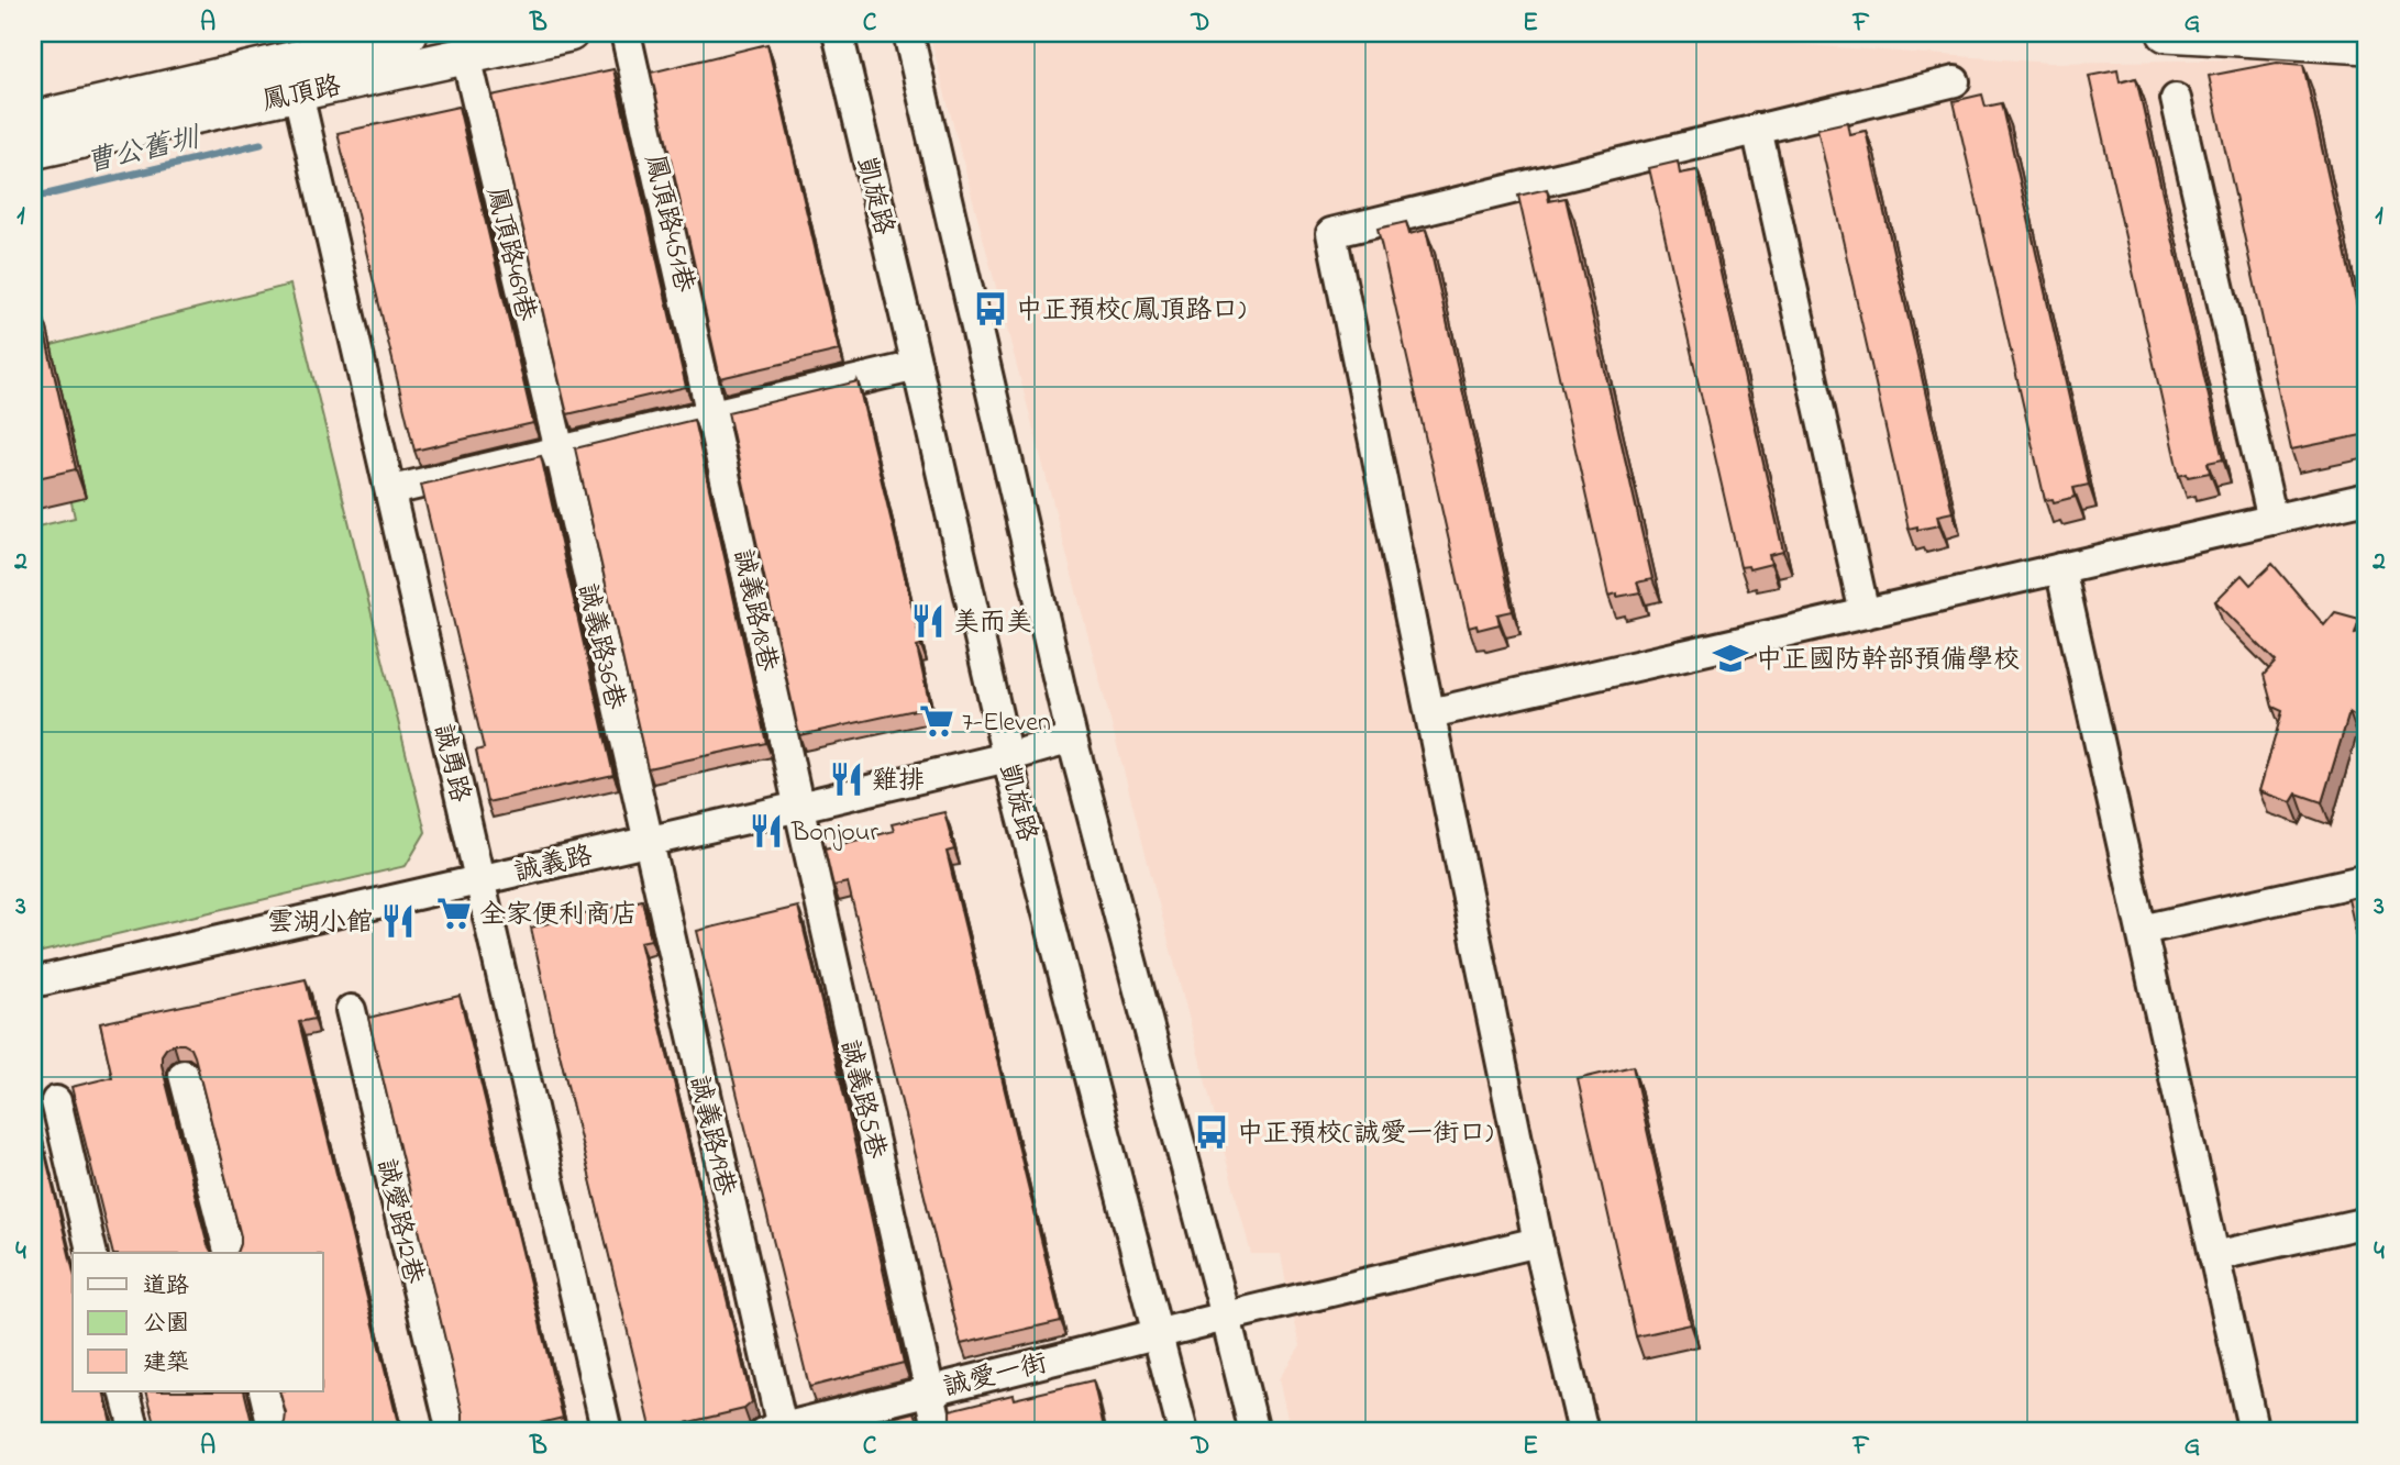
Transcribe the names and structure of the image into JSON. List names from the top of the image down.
{
  "streets": {
    "main road": ["鳳頂路"],
    "street": [
      "凱旋路",
      "鳳頂路451巷",
      "鳳頂路469巷",
      "誠義路18巷",
      "誠義路36巷",
      "誠勇路",
      "誠義路",
      "誠義路5巷",
      "誠義路19巷",
      "誠愛路12巷",
      "誠愛一街"
    ]
  },
  "crossings": [
    ["鳳頂路", "鳳頂路469巷"],
    ["鳳頂路", "誠勇路"],
    ["凱旋路", "誠義路"],
    ["凱旋路", "誠愛一街"],
    ["鳳頂路451巷", "誠義路18巷"],
    ["鳳頂路469巷", "誠義路36巷"],
    ["誠義路18巷", "誠義路"],
    ["誠義路18巷", "誠義路5巷"],
    ["誠義路36巷", "誠義路"],
    ["誠義路36巷", "誠義路19巷"],
    ["誠勇路", "誠義路"],
    ["誠義路", "誠義路5巷"],
    ["誠義路", "誠義路19巷"],
    ["誠義路5巷", "誠愛一街"],
    ["誠義路19巷", "誠愛一街"]
  ],
  "water": ["曹公舊圳"],
  "places": {
    "bus stop": ["中正預校(鳳頂路口)", "中正預校(誠愛一街口)"],
    "restaurant": [
      "美而美",
      "雞排",
      "Bonjour",
      "雲湖小館"
    ],
    "school or university": ["中正國防幹部預備學校"],
    "supermarket": ["7-Eleven", "全家便利商店"]
  },
  "legend": ["道路", "公園", "建築"],
  "grid": {
    "columns": [
      "A",
      "B",
      "C",
      "D",
      "E",
      "F",
      "G"
    ],
    "rows": [
      "1",
      "2",
      "3",
      "4"
    ]
  }
}
